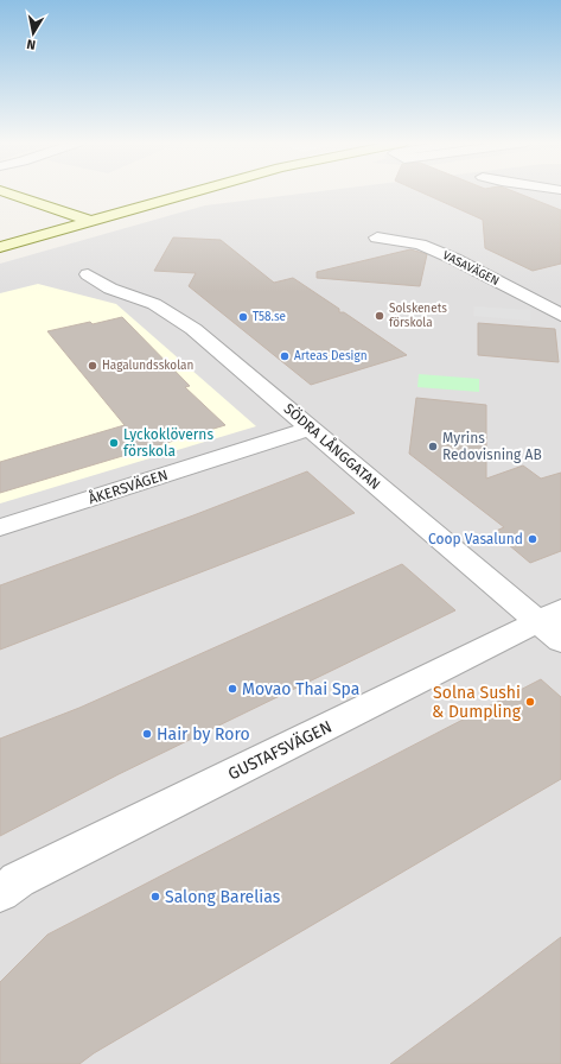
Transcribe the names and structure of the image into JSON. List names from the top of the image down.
{
  "streets": {
    "street": [
      "VASAVÄGEN",
      "SÖDRA LÅNGGATAN",
      "ÅKERSVÄGEN",
      "GUSTAFSVÄGEN"
    ]
  },
  "crossings": [
    ["SÖDRA LÅNGGATAN", "ÅKERSVÄGEN"],
    ["SÖDRA LÅNGGATAN", "GUSTAFSVÄGEN"]
  ],
  "places": [
    "Solskenets förskola",
    "T58.se",
    "Arteas Design",
    "Hagalundsskolan",
    "Lyckoklöverns förskola",
    "Myrins Redovisning AB",
    "Coop Vasalund",
    "Movao Thai Spa",
    "Solna Sushi & Dumpling",
    "Hair by Roro",
    "Salong Barelias"
  ],
  "north": "bottom"
}
